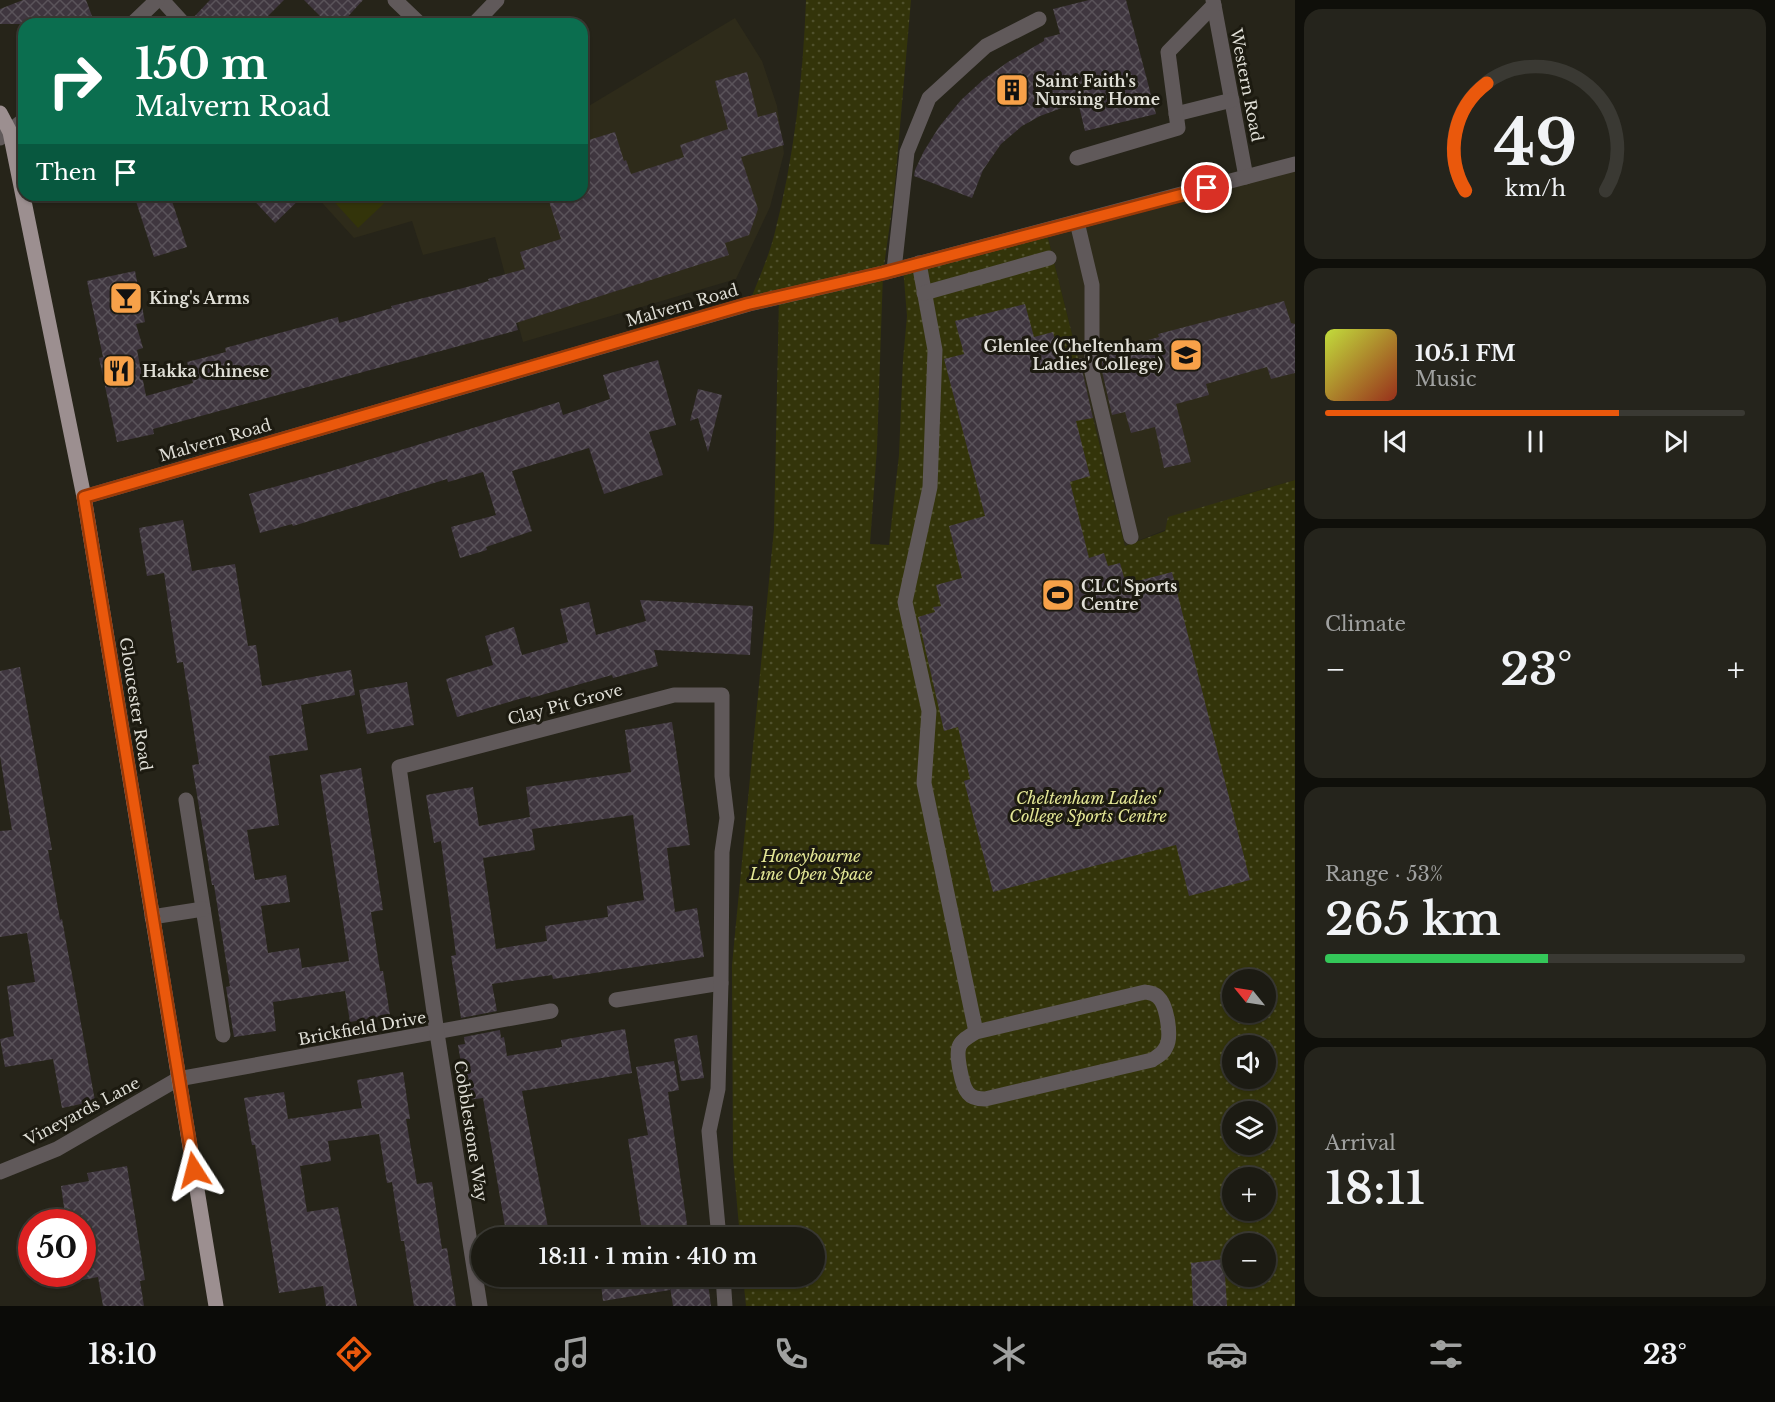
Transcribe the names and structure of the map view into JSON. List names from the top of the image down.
{
  "streets": {
    "main road": ["Gloucester Road"],
    "street": [
      "Western Road",
      "Malvern Road",
      "Clay Pit Grove",
      "Brickfield Drive",
      "Vineyards Lane",
      "Cobblestone Way"
    ]
  },
  "crossings": [
    ["Western Road", "Malvern Road"],
    ["Malvern Road", "Gloucester Road"],
    ["Gloucester Road", "Brickfield Drive"],
    ["Gloucester Road", "Vineyards Lane"],
    ["Clay Pit Grove", "Brickfield Drive"],
    ["Clay Pit Grove", "Cobblestone Way"],
    ["Brickfield Drive", "Vineyards Lane"],
    ["Brickfield Drive", "Cobblestone Way"]
  ],
  "parks": ["Cheltenham Ladies' College Sports Centre", "Honeybourne Line Open Space"],
  "places": {
    "building": ["Saint Faith's Nursing Home"],
    "bar": ["King's Arms"],
    "school or university": ["Glenlee (Cheltenham Ladies' College)"],
    "restaurant": ["Hakka Chinese"],
    "sports": ["CLC Sports Centre"]
  },
  "north": "top left",
  "page": {
    "turn": ["150 m", "Malvern Road"],
    "then": "Then",
    "song": ["105.1 FM", "Music"],
    "tile": [
      "Climate",
      ["Range · 53%", "265 km"],
      ["Arrival", "18:11"]
    ],
    "heat": ["−", "23°", "+"],
    "map_buttons": ["+", "−"],
    "limit": "50",
    "trip": "18:11 · 1 min · 410 m",
    "tabs": ["18:10", "23°"],
    "gauge": ["49", "km/h"]
  }
}
